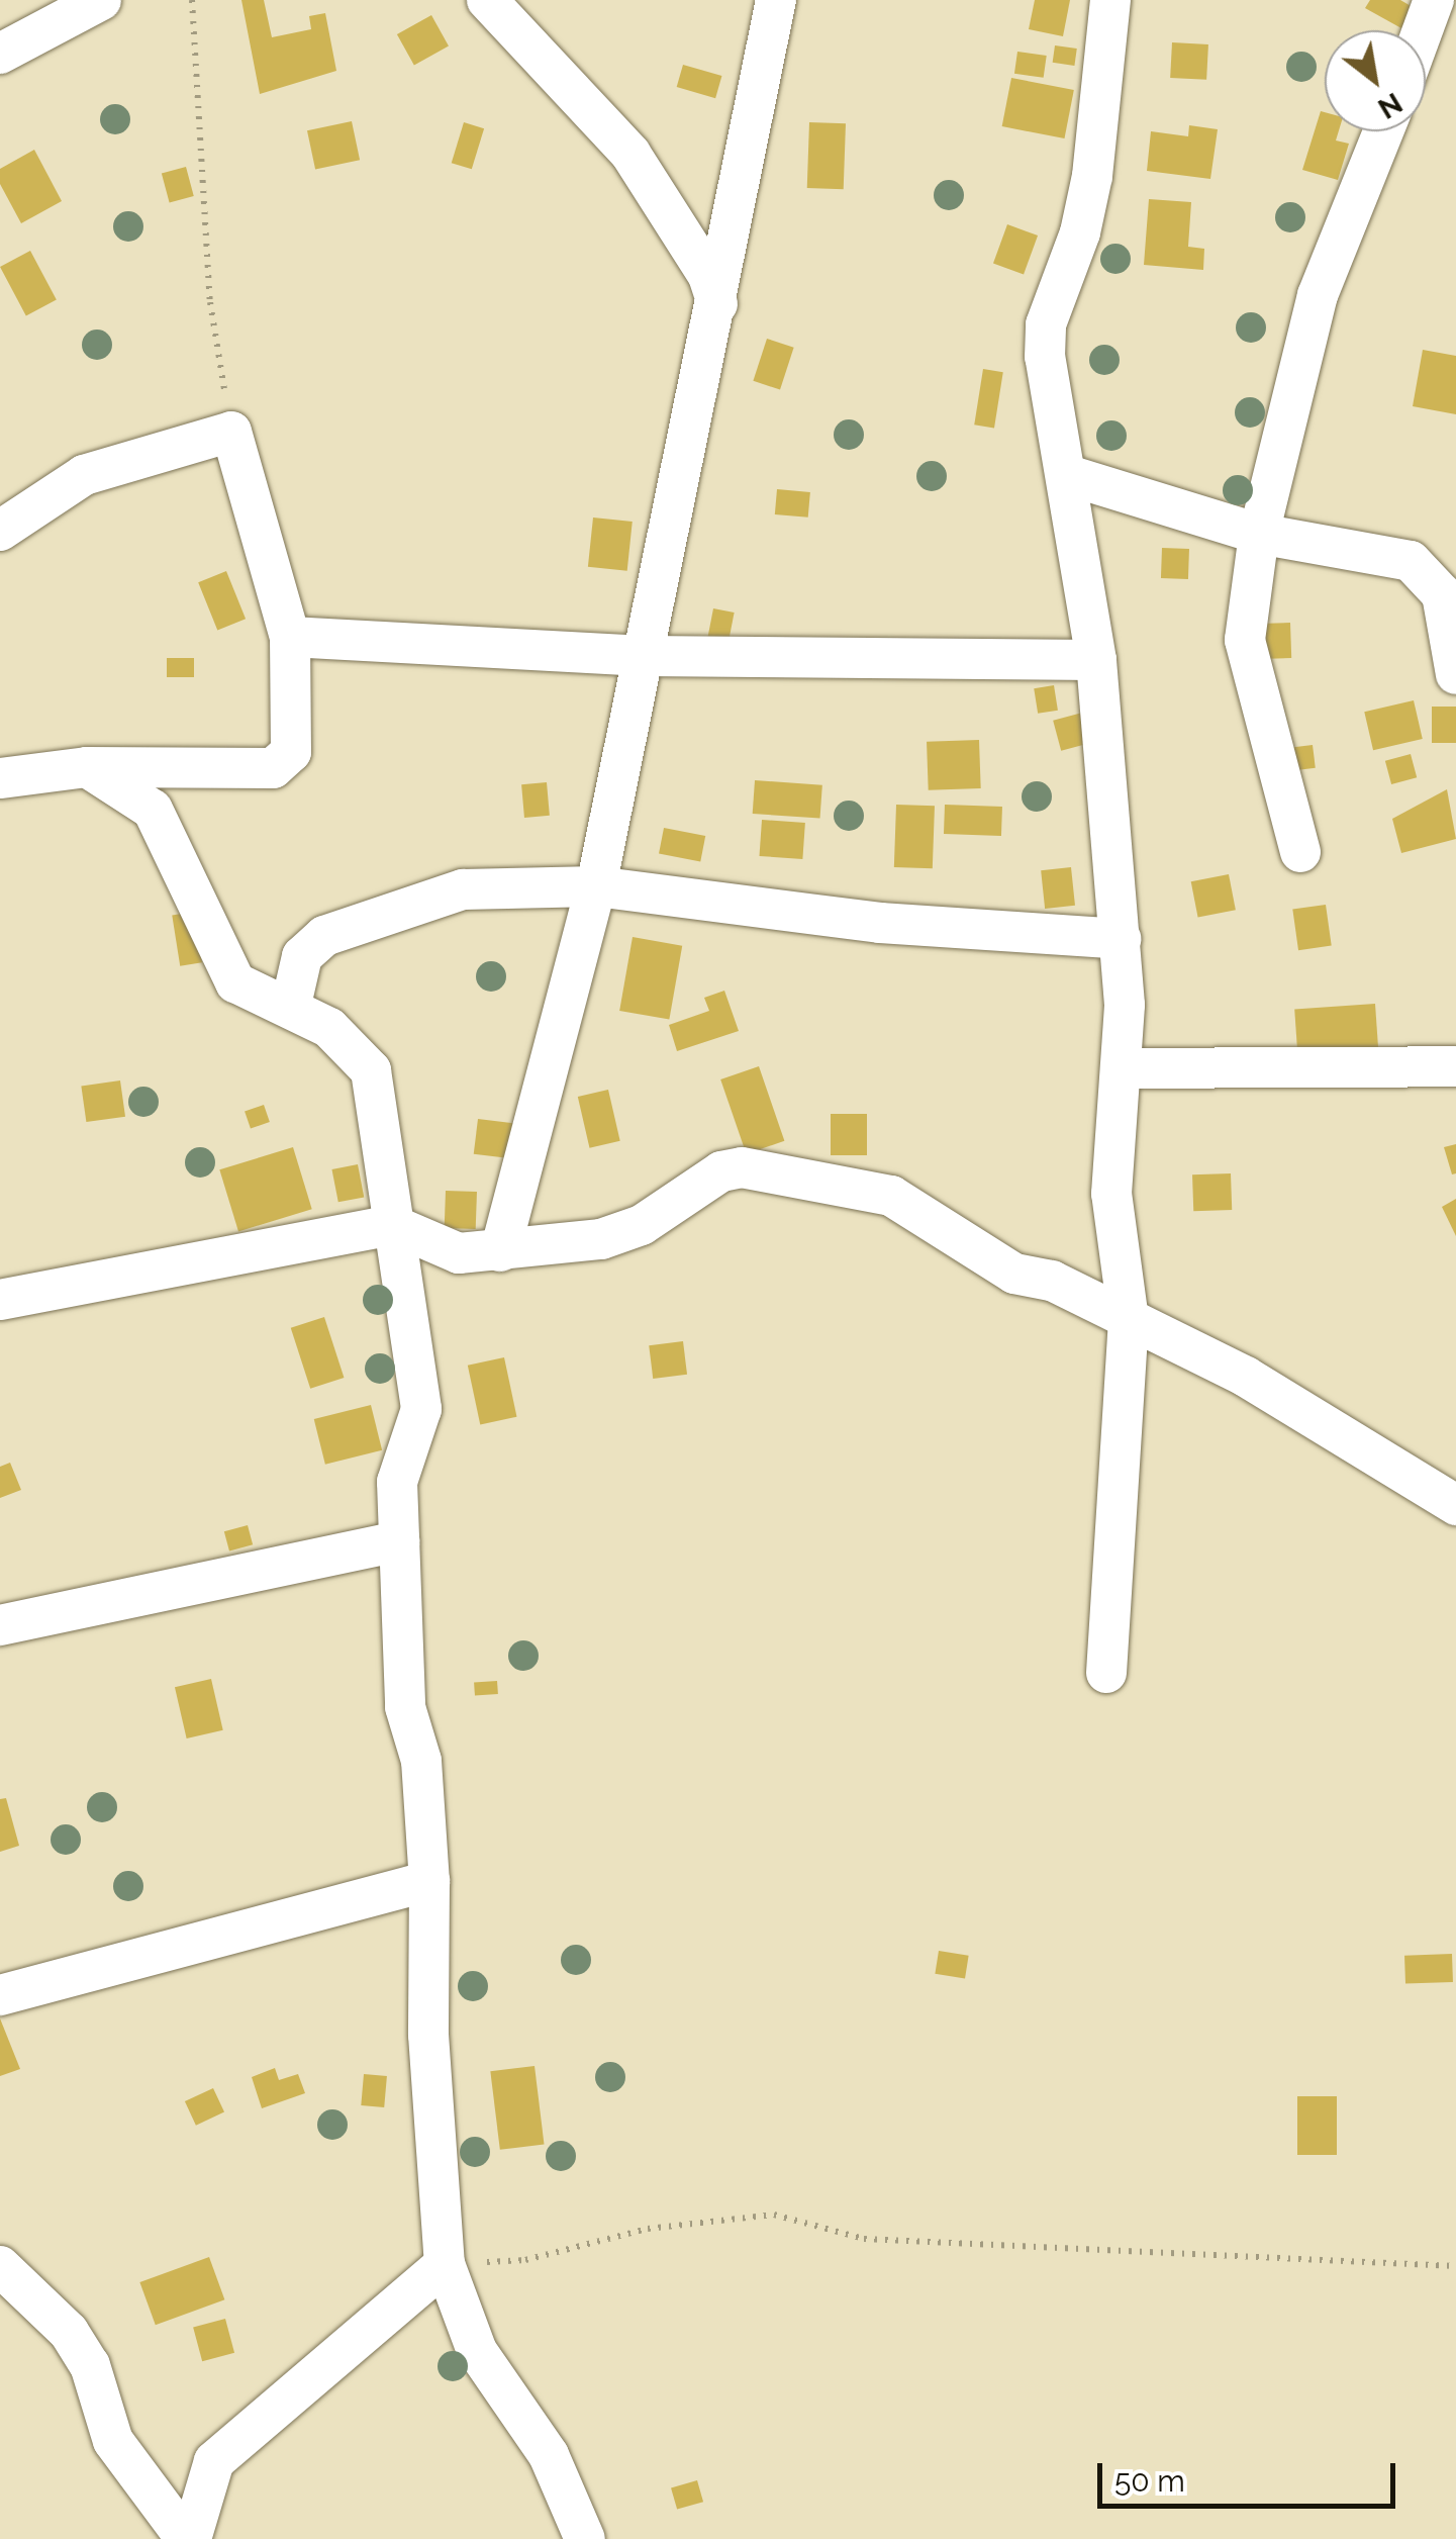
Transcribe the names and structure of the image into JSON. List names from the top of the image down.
{
  "scale_bar": "50 m",
  "north": "bottom right"
}
